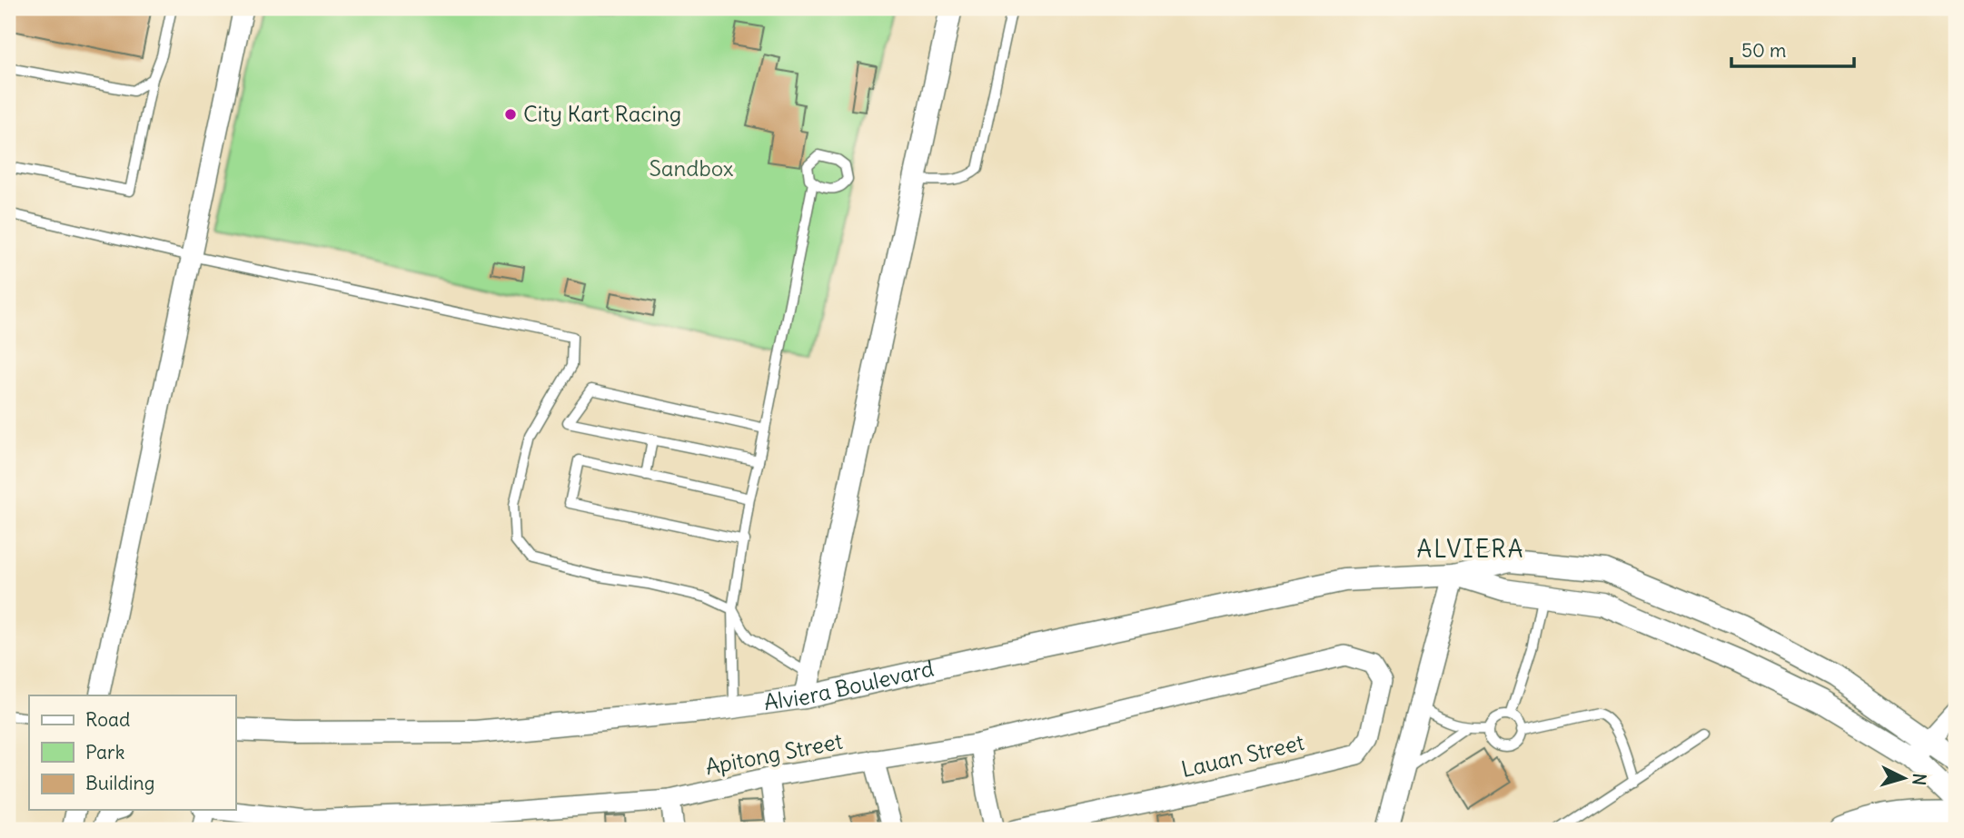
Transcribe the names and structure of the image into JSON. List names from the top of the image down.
{
  "streets": {
    "street": ["Alviera Boulevard", "Apitong Street", "Lauan Street"]
  },
  "crossings": [
    ["Apitong Street", "Lauan Street"]
  ],
  "districts": ["ALVIERA"],
  "parks": ["Sandbox"],
  "places": ["City Kart Racing"],
  "legend": ["Road", "Park", "Building"],
  "scale_bar": "50 m",
  "north": "right"
}
